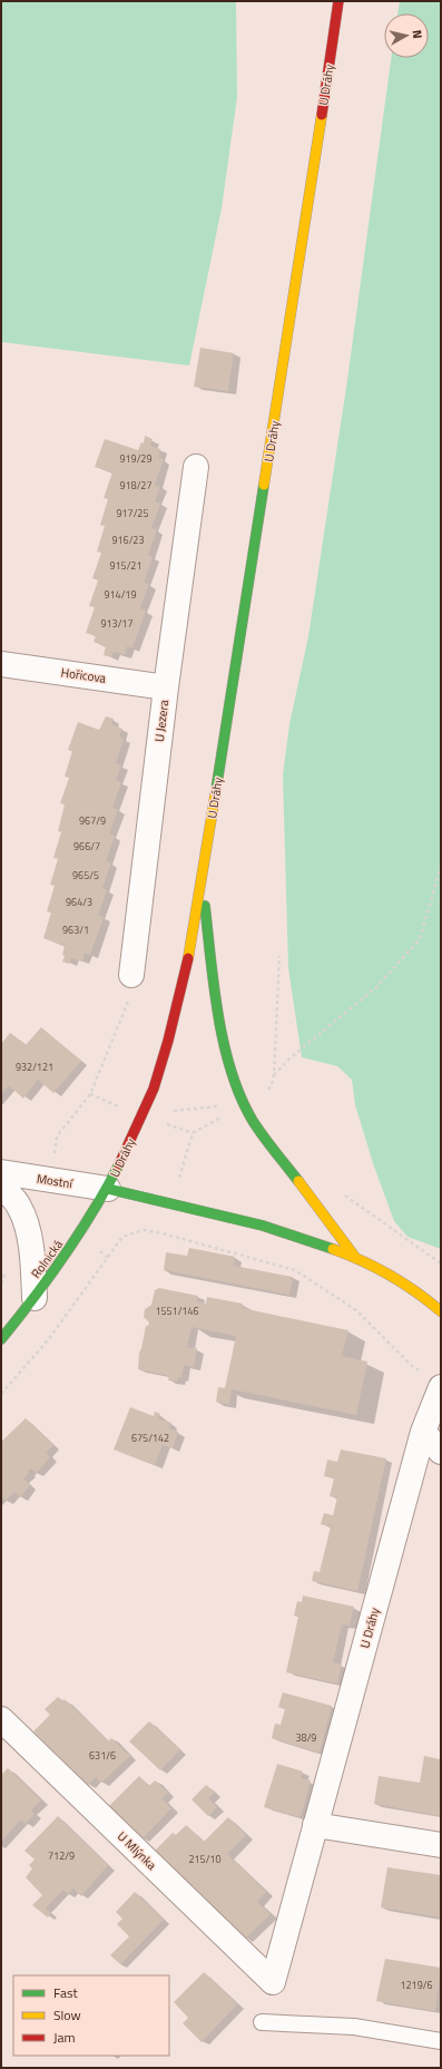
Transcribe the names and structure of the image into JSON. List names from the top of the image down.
{
  "streets": {
    "street": [
      "U Dráhy",
      "Hořicova",
      "U Jezera",
      "Mostní",
      "Rolnická",
      "U Mlýnka"
    ]
  },
  "crossings": [
    ["U Dráhy", "Mostní"],
    ["U Dráhy", "Rolnická"],
    ["U Dráhy", "U Mlýnka"],
    ["Hořicova", "U Jezera"],
    ["Mostní", "Rolnická"]
  ],
  "house_numbers": [
    "919/29",
    "918/27",
    "917/25",
    "916/23",
    "915/21",
    "914/19",
    "913/17",
    "967/9",
    "966/7",
    "965/5",
    "964/3",
    "963/1",
    "932/121",
    "1551/146",
    "675/142",
    "38/9",
    "631/6",
    "712/9",
    "215/10",
    "1219/6"
  ],
  "legend": ["Fast", "Slow", "Jam"],
  "north": "right"
}
